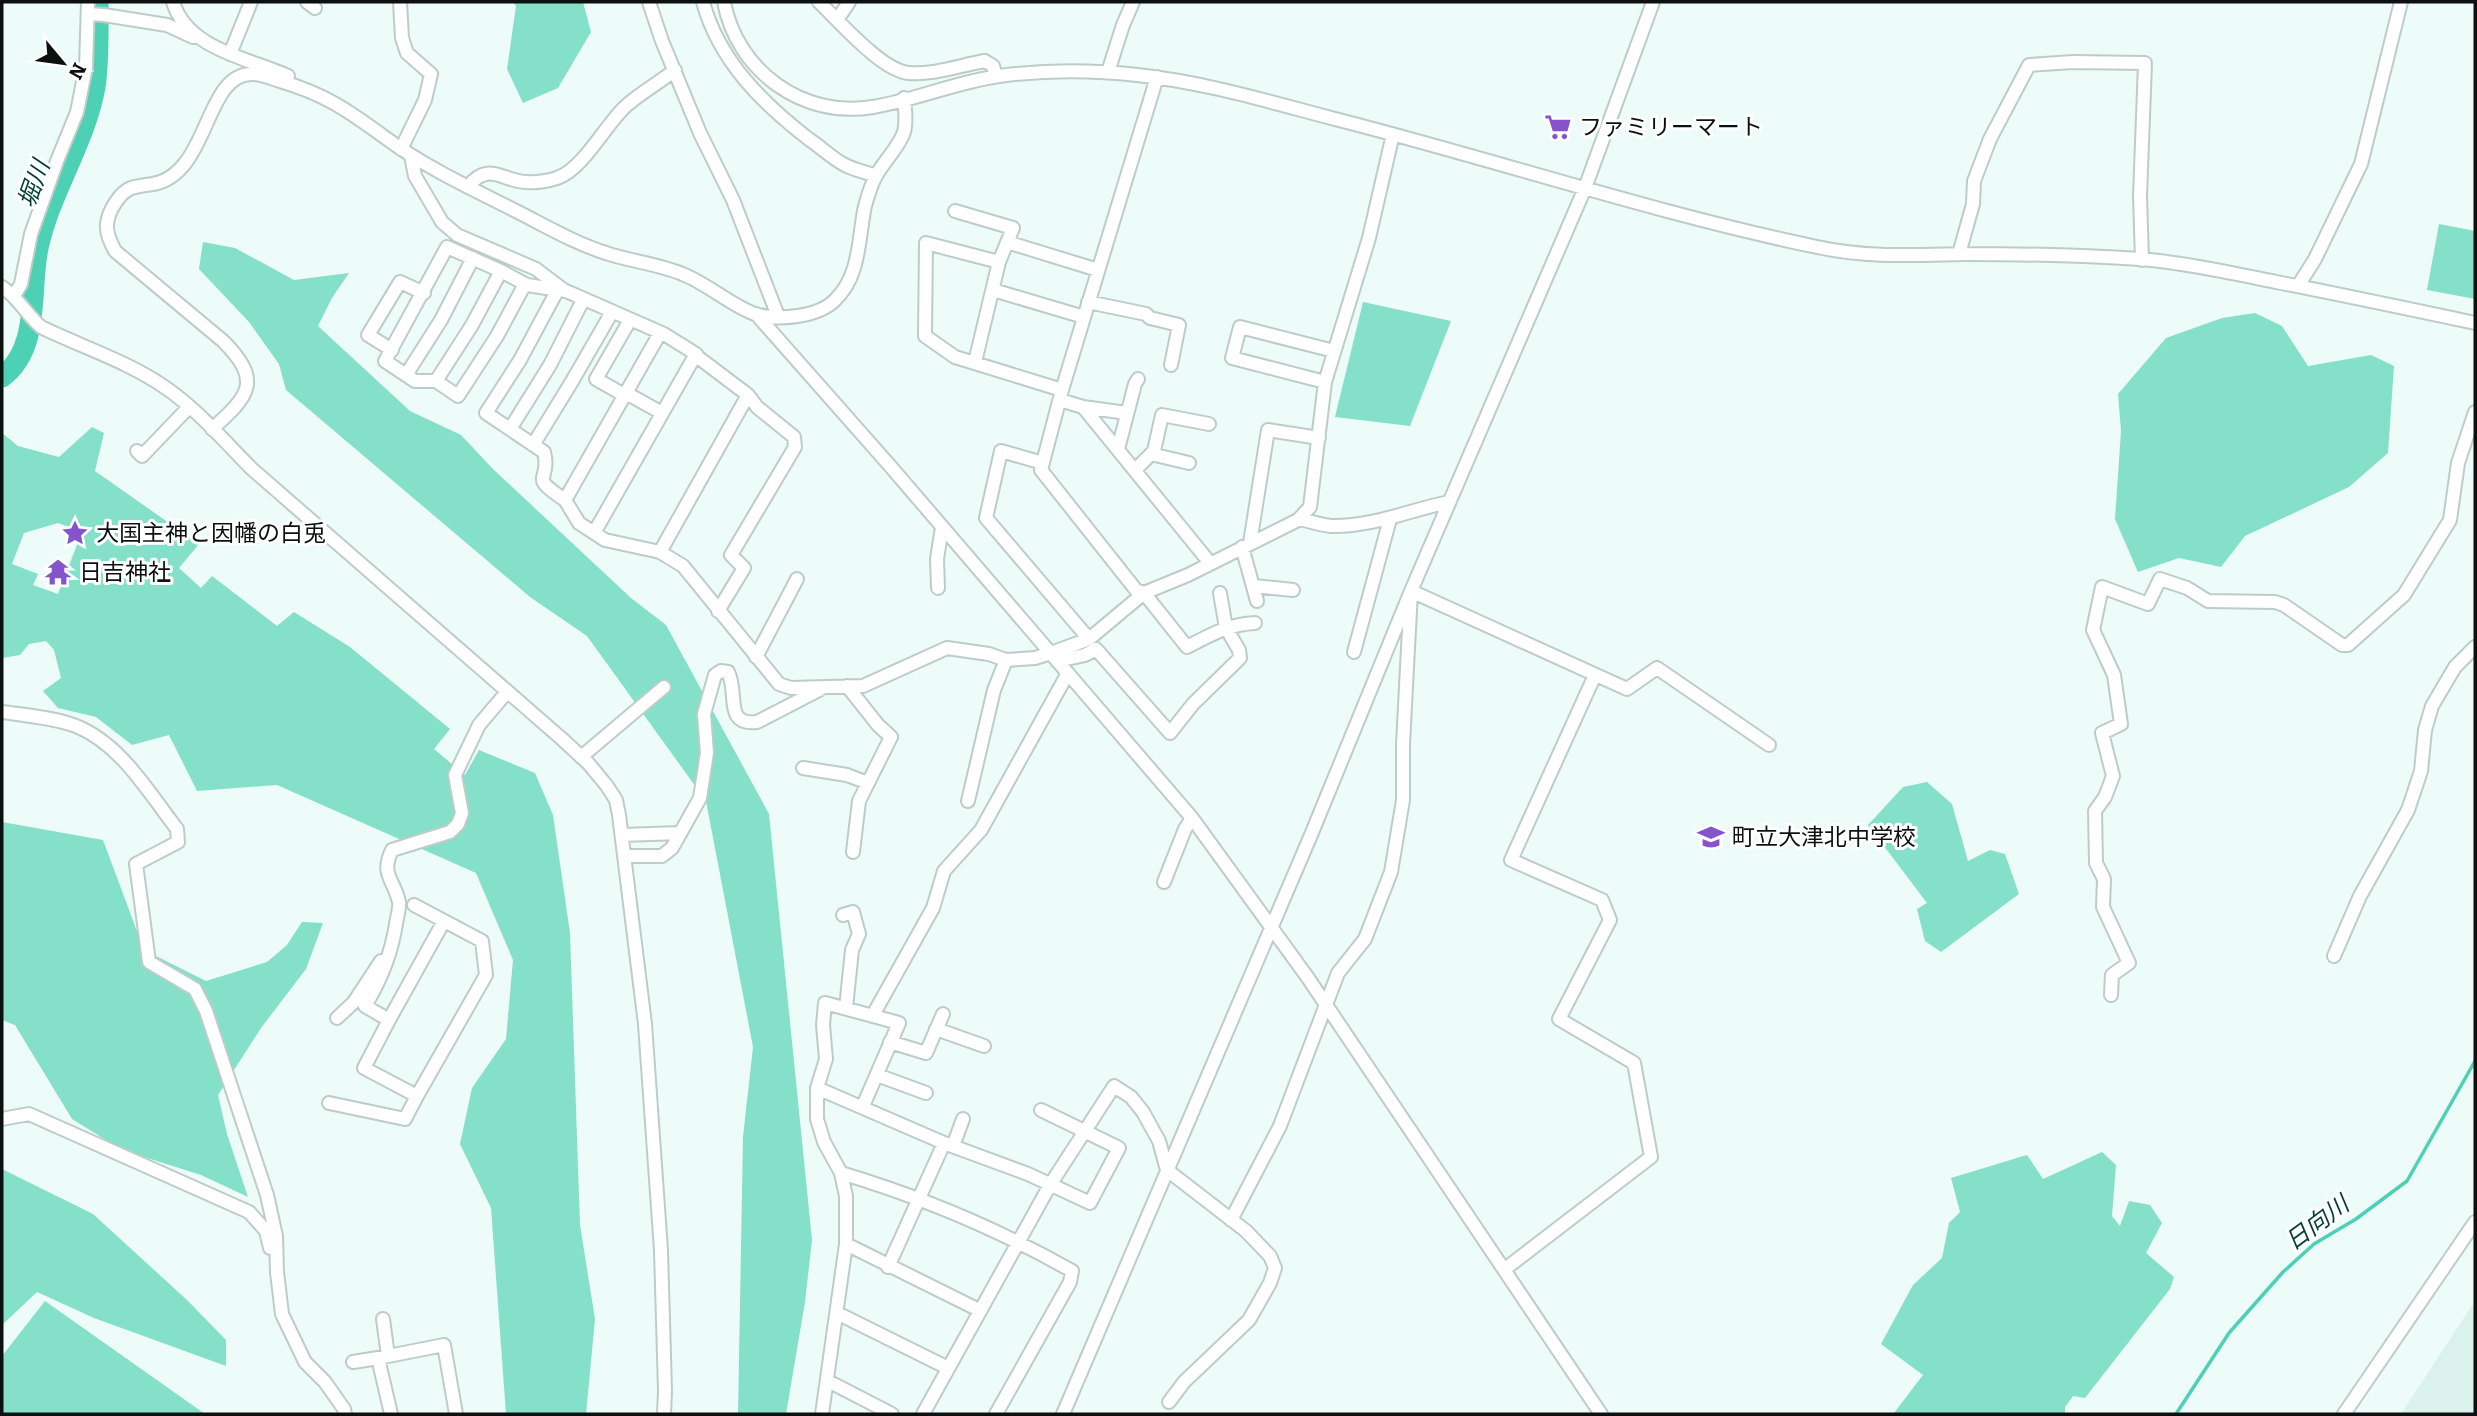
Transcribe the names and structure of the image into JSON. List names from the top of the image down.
{
  "water": ["堀川", "日向川"],
  "places": {
    "supermarket": ["ファミリーマート"],
    "place": ["大国主神と因幡の白兎"],
    "temple": ["日吉神社"],
    "school or university": ["町立大津北中学校"]
  },
  "north": "bottom right"
}
